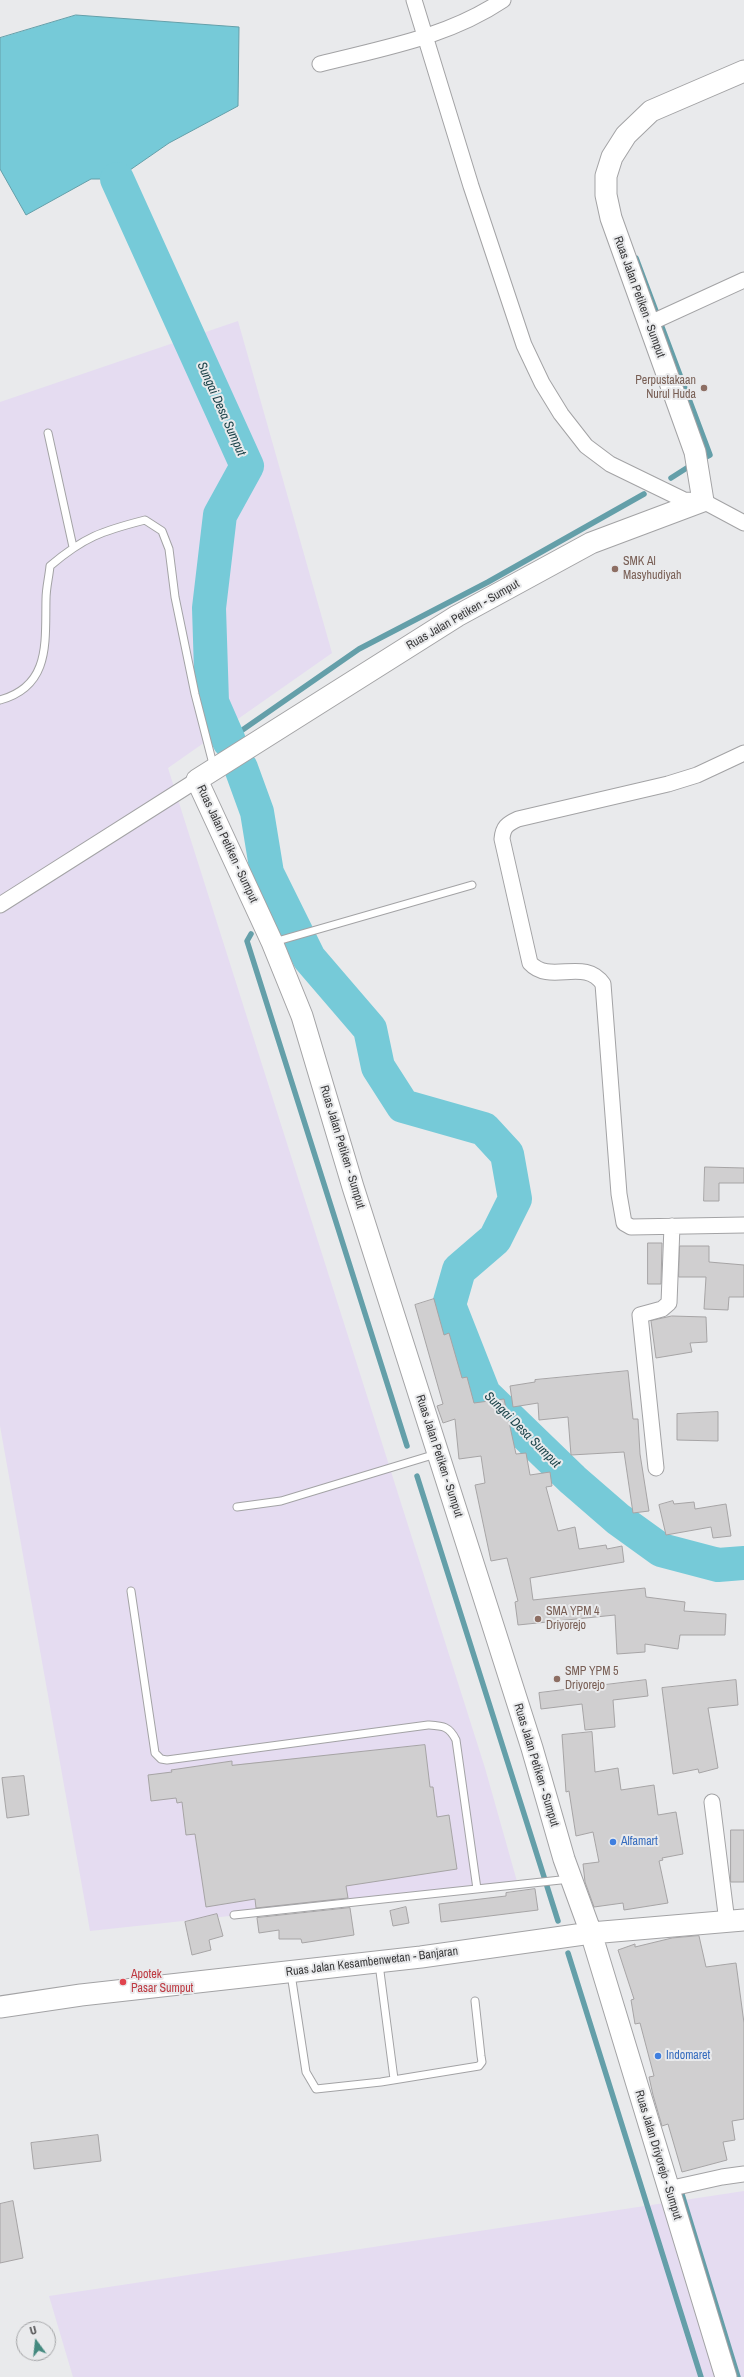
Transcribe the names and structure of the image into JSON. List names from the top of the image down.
{
  "streets": {
    "main road": ["Ruas Jalan Petiken - Sumput", "Ruas Jalan Kesambenwetan - Banjaran", "Ruas Jalan Driyorejo - Sumput"]
  },
  "crossings": [
    ["Ruas Jalan Petiken - Sumput", "Ruas Jalan Kesambenwetan - Banjaran"],
    ["Ruas Jalan Petiken - Sumput", "Ruas Jalan Driyorejo - Sumput"],
    ["Ruas Jalan Kesambenwetan - Banjaran", "Ruas Jalan Driyorejo - Sumput"]
  ],
  "water": ["Sungai Desa Sumput"],
  "places": [
    "Perpustakaan Nurul Huda",
    "SMK Al Masyhudiyah",
    "SMA YPM 4 Driyorejo",
    "SMP YPM 5 Driyorejo",
    "Alfamart",
    "Apotek Pasar Sumput",
    "Indomaret"
  ],
  "north": "top"
}
